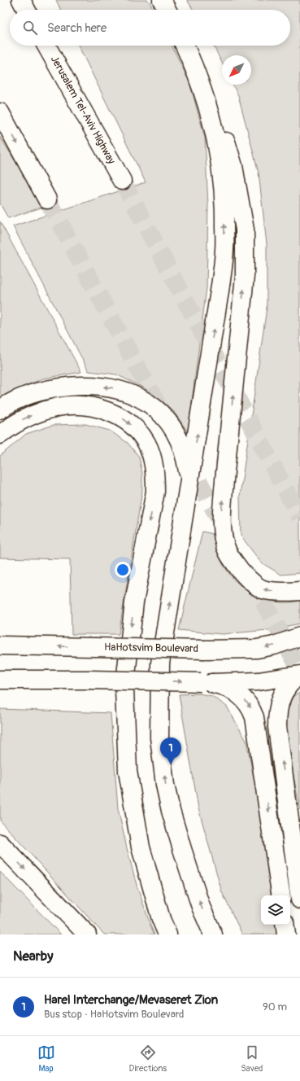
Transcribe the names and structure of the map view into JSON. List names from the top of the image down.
{
  "streets": {
    "main road": ["Jerusalem Tel-Aviv Highway", "HaHotsvim Boulevard"]
  },
  "north": "bottom left",
  "page": {
    "search": "Search here",
    "pins": "1",
    "heading": "Nearby",
    "list": [
      {
        "mark": "1",
        "name": "Harel Interchange/Mevaseret Zion",
        "note": "Bus stop · HaHotsvim Boulevard",
        "value": "90 m"
      }
    ],
    "nav": ["Map", "Directions", "Saved"]
  }
}
